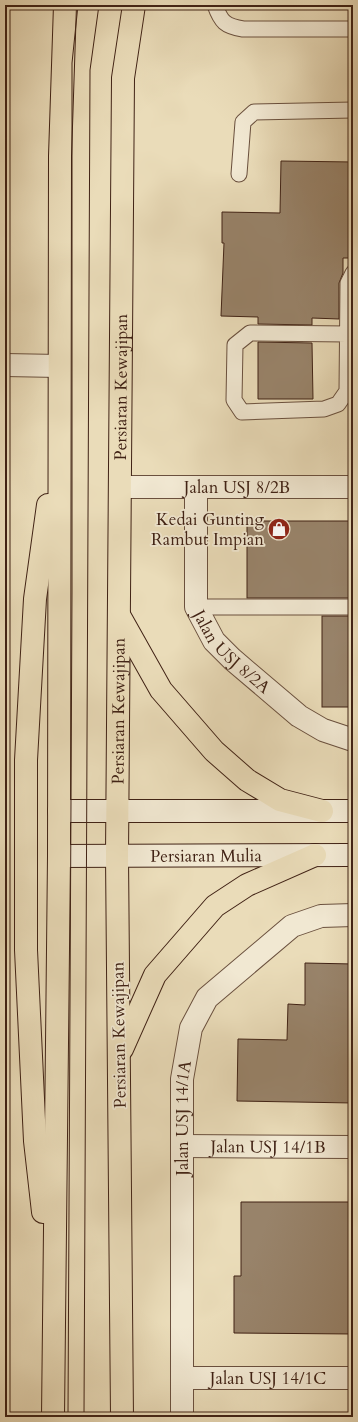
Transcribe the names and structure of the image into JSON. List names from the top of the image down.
{
  "streets": {
    "main road": ["Persiaran Kewajipan"],
    "street": [
      "Jalan USJ 8/2B",
      "Jalan USJ 8/2A",
      "Persiaran Mulia",
      "Jalan USJ 14/1A",
      "Jalan USJ 14/1B",
      "Jalan USJ 14/1C"
    ]
  },
  "crossings": [
    ["Persiaran Kewajipan", "Jalan USJ 8/2B"],
    ["Persiaran Kewajipan", "Persiaran Mulia"],
    ["Jalan USJ 8/2B", "Jalan USJ 8/2A"],
    ["Jalan USJ 14/1A", "Jalan USJ 14/1B"],
    ["Jalan USJ 14/1A", "Jalan USJ 14/1C"]
  ],
  "places": {
    "shop": ["Kedai Gunting Rambut Impian"]
  }
}
